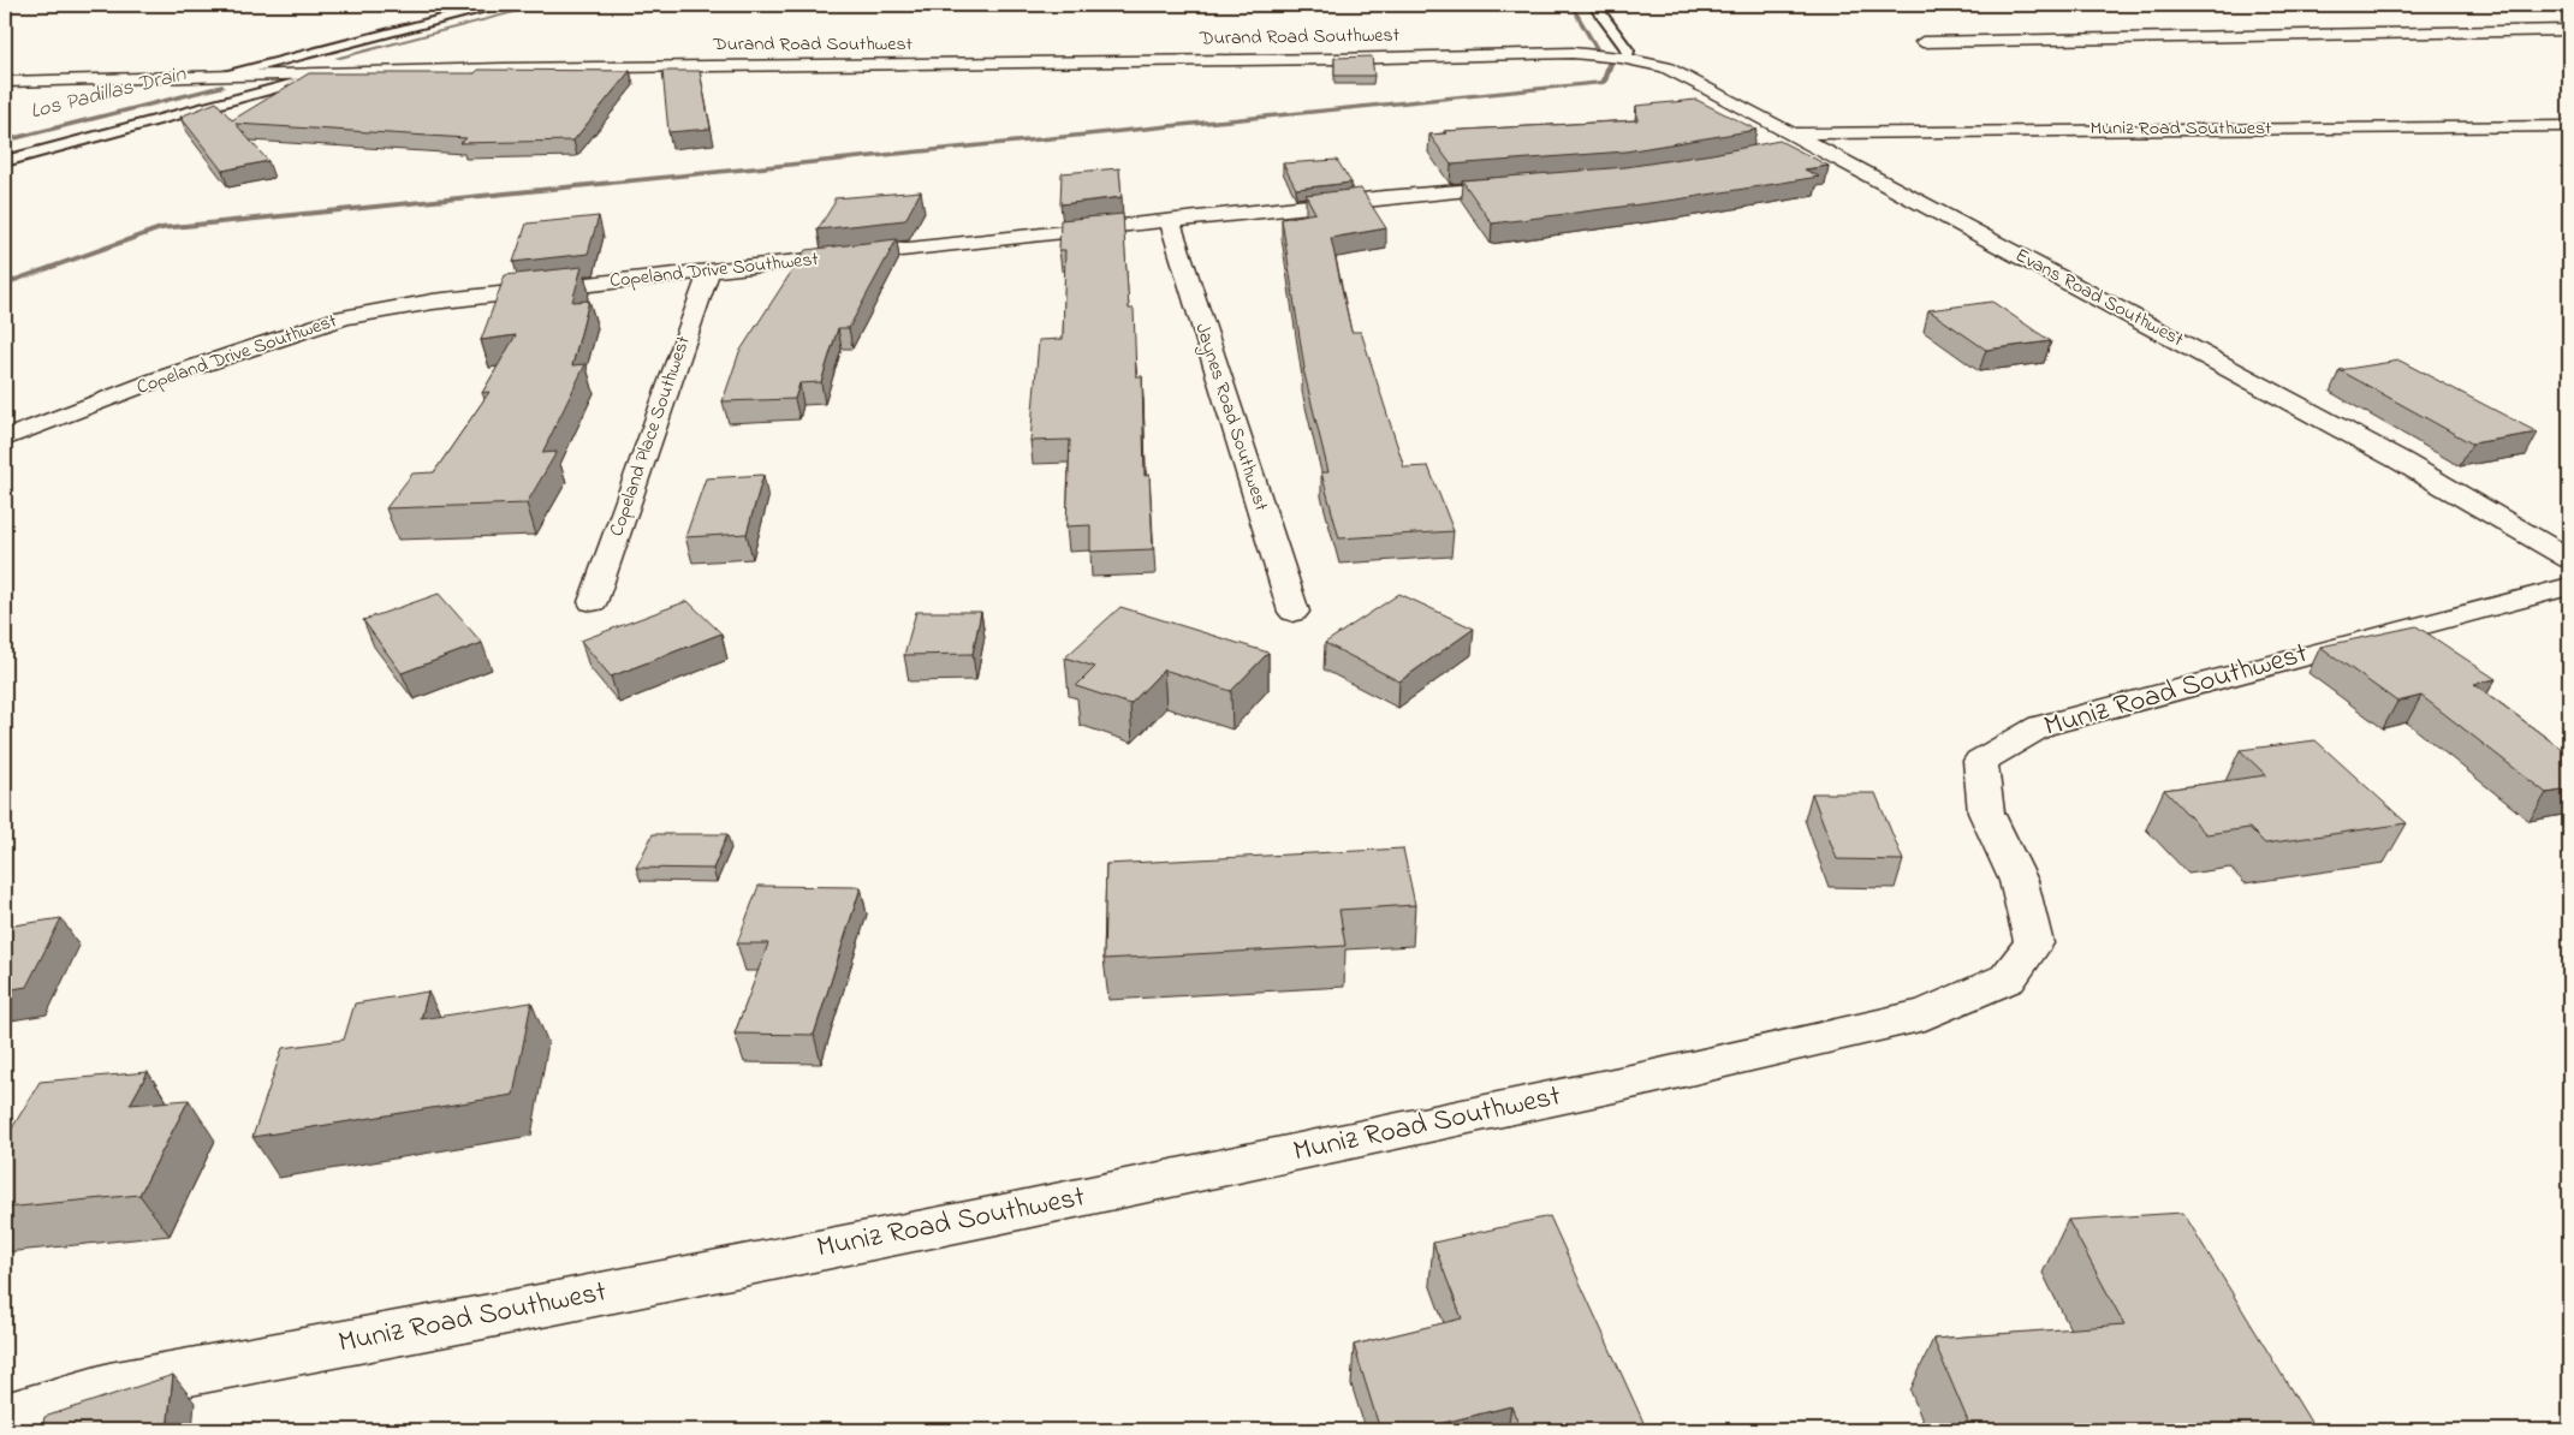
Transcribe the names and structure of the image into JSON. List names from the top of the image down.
{
  "streets": {
    "street": [
      "Durand Road Southwest",
      "Muniz Road Southwest",
      "Copeland Drive Southwest",
      "Evans Road Southwest",
      "Jaynes Road Southwest",
      "Copeland Place Southwest"
    ]
  },
  "crossings": [
    ["Durand Road Southwest", "Evans Road Southwest"],
    ["Muniz Road Southwest", "Evans Road Southwest"],
    ["Copeland Drive Southwest", "Jaynes Road Southwest"],
    ["Copeland Drive Southwest", "Copeland Place Southwest"]
  ],
  "water": ["Los Padillas Drain"]
}
